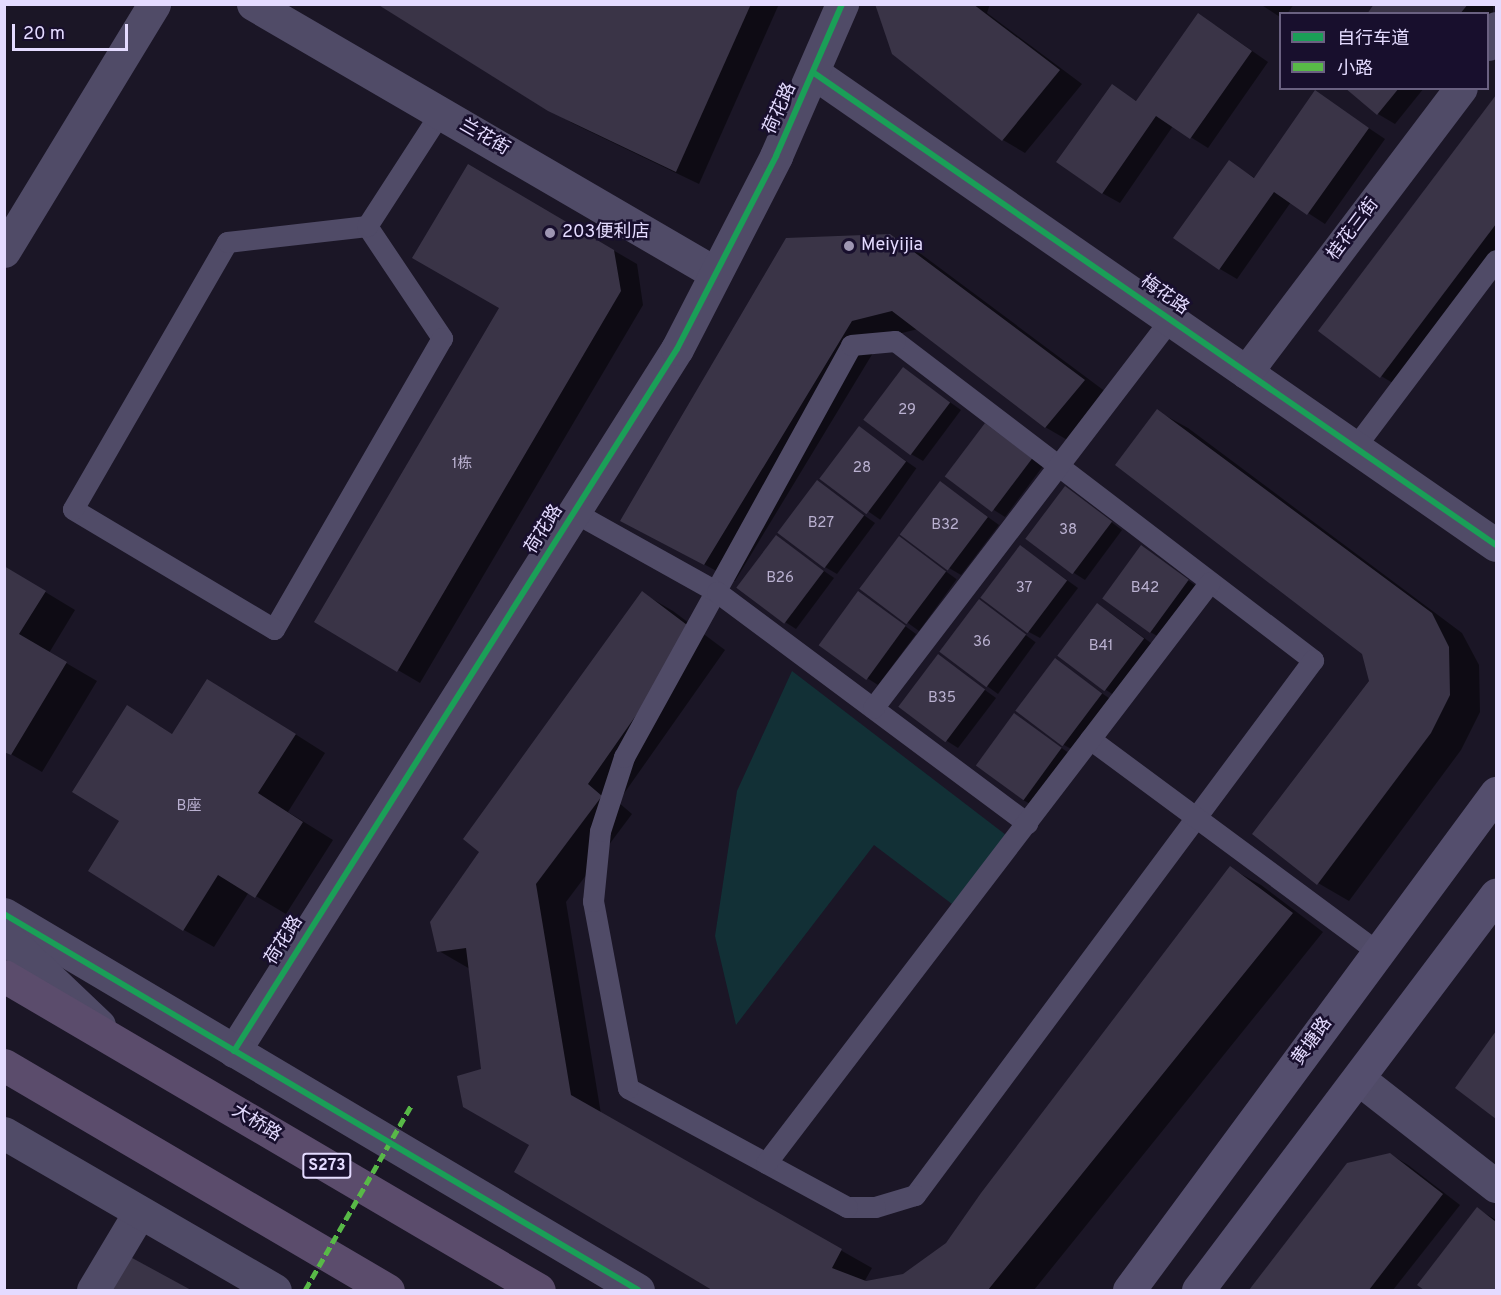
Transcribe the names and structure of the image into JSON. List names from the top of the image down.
{
  "streets": {
    "main road": ["黄塘路", "大桥路", "S273"],
    "street": [
      "荷花路",
      "兰花街",
      "桂花三街",
      "梅花路"
    ]
  },
  "crossings": [
    ["荷花路", "兰花街"],
    ["荷花路", "梅花路"],
    ["桂花三街", "梅花路"]
  ],
  "places": ["203便利店", "Meiyijia"],
  "house_numbers": [
    "29",
    "1栋",
    "28",
    "B27",
    "B32",
    "38",
    "B26",
    "37",
    "B42",
    "36",
    "B41",
    "B35",
    "B座"
  ],
  "legend": ["自行车道", "小路"],
  "scale_bar": "20 m"
}
